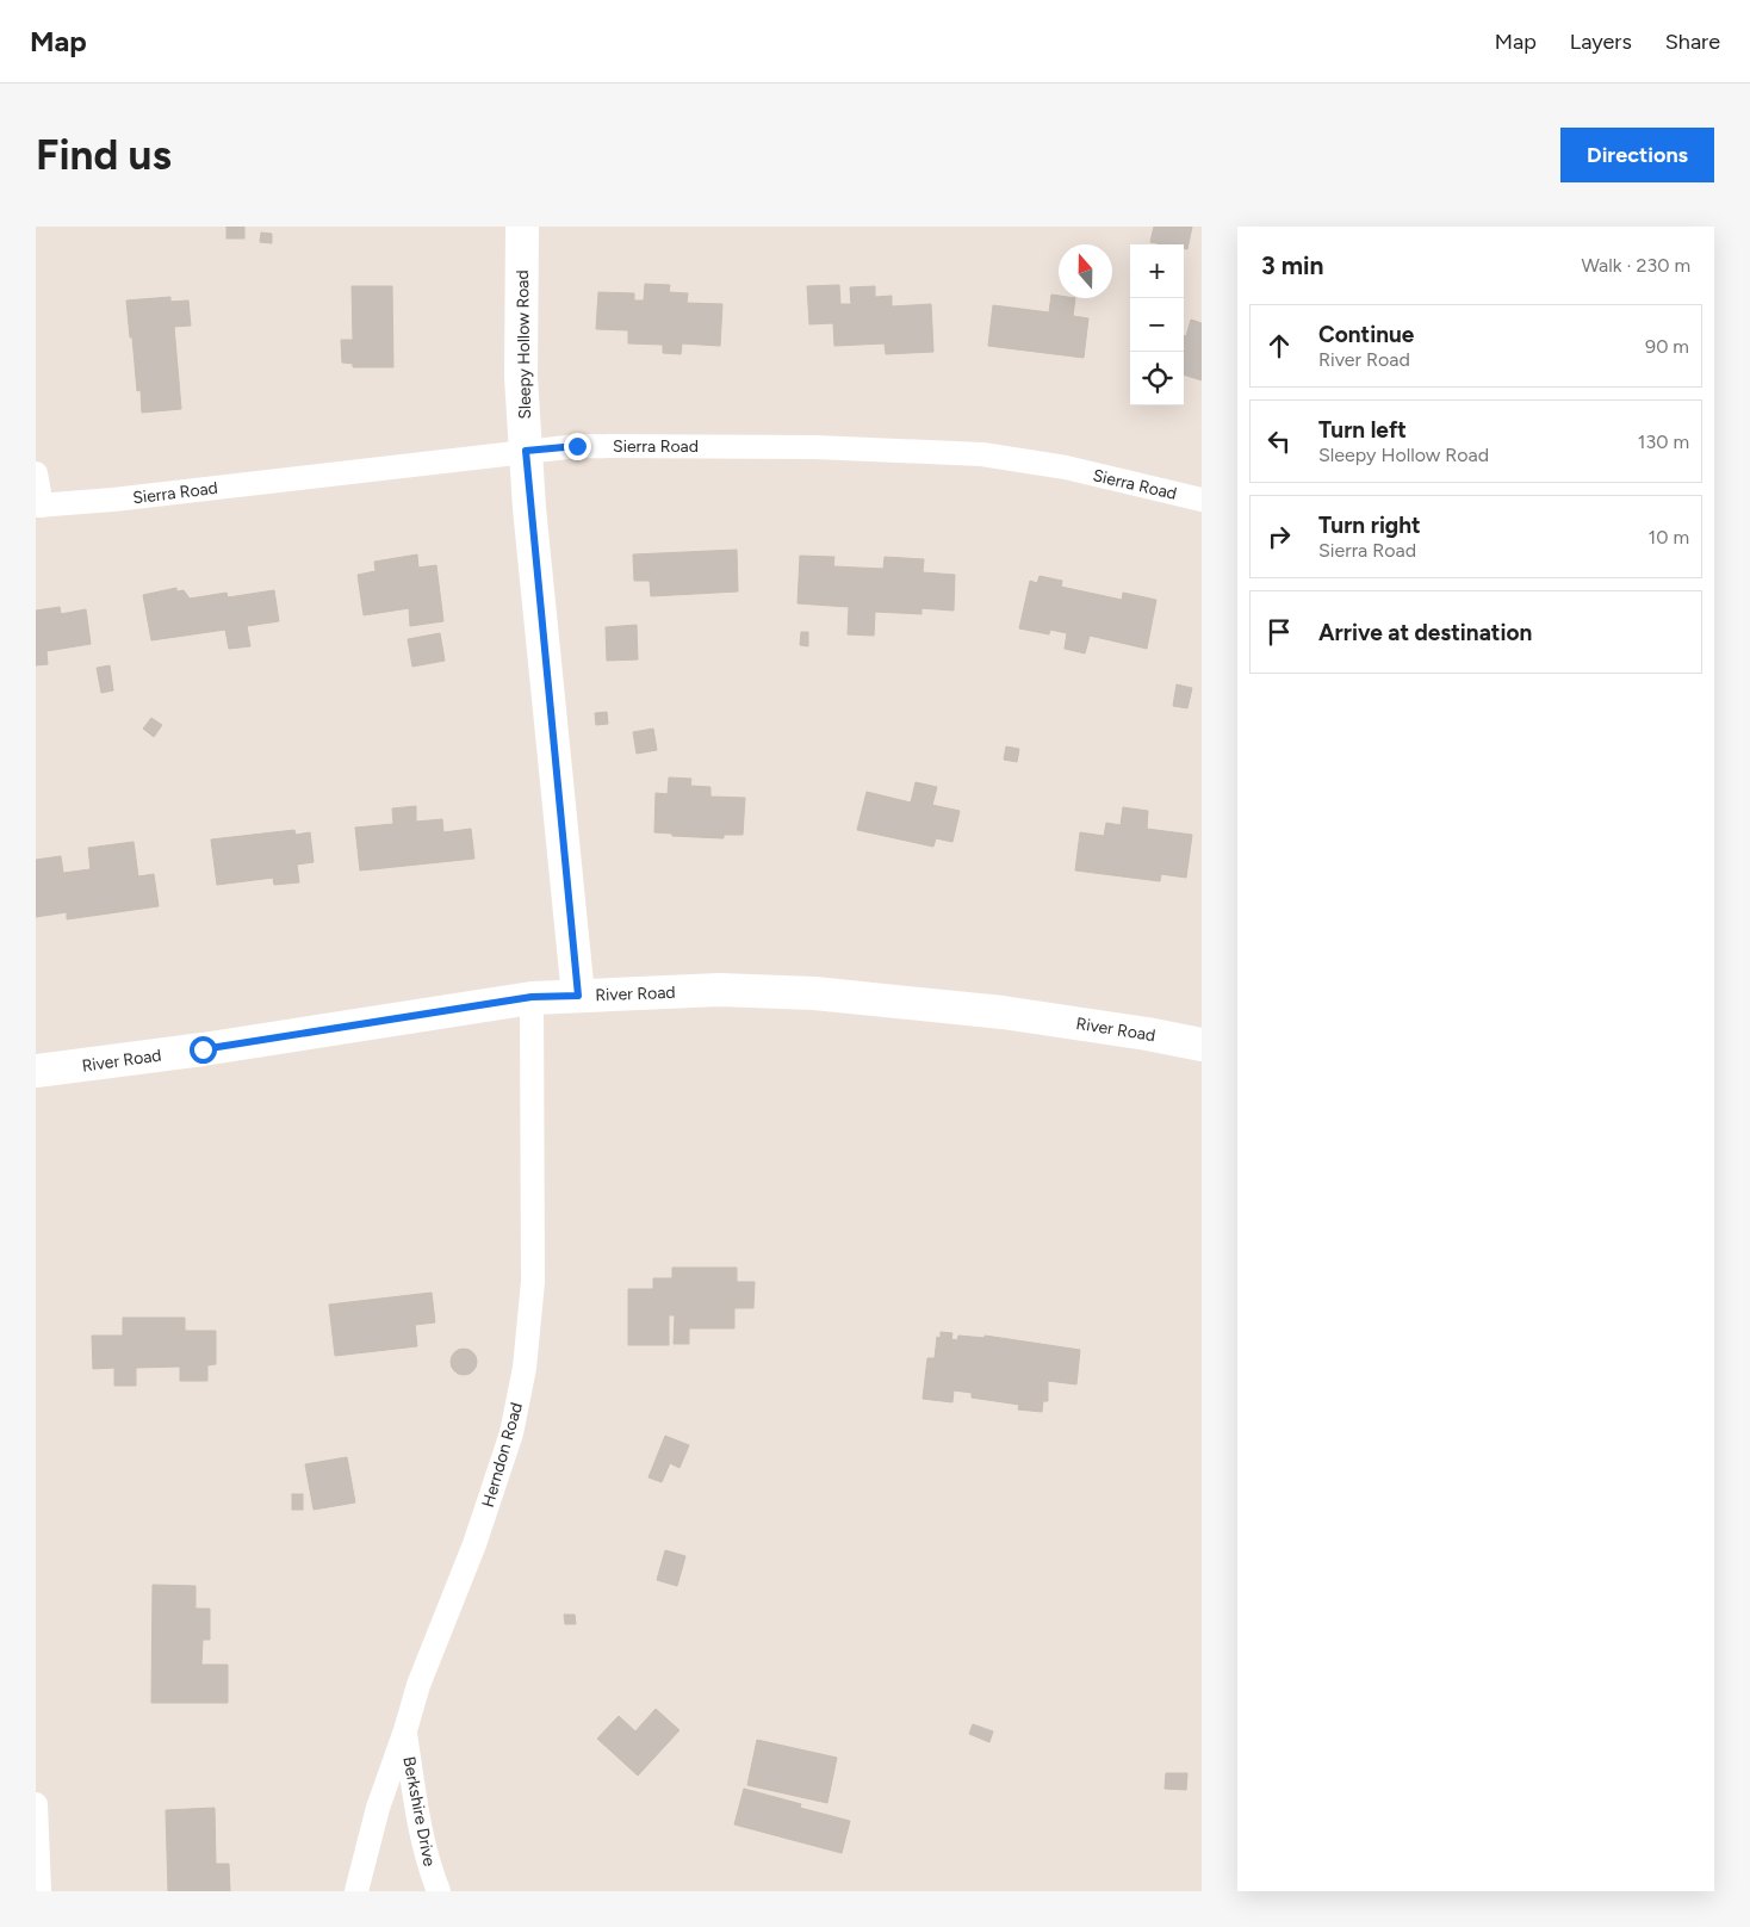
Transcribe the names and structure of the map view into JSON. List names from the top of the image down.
{
  "streets": {
    "main road": ["Sleepy Hollow Road", "River Road"],
    "street": ["Sierra Road", "Herndon Road", "Berkshire Drive"]
  },
  "crossings": [
    ["Sleepy Hollow Road", "Sierra Road"],
    ["Sleepy Hollow Road", "River Road"],
    ["River Road", "Herndon Road"],
    ["Herndon Road", "Berkshire Drive"]
  ],
  "north": "top",
  "page": {
    "header": "Map",
    "nav": ["Map", "Layers", "Share"],
    "buttons": "Directions",
    "title": "Find us",
    "heading": ["3 min", "Walk · 230 m"],
    "map_buttons": ["+", "−"],
    "list": [
      ["Continue", "River Road", "90 m"],
      ["Turn left", "Sleepy Hollow Road", "130 m"],
      ["Turn right", "Sierra Road", "10 m"],
      "Arrive at destination"
    ]
  }
}
